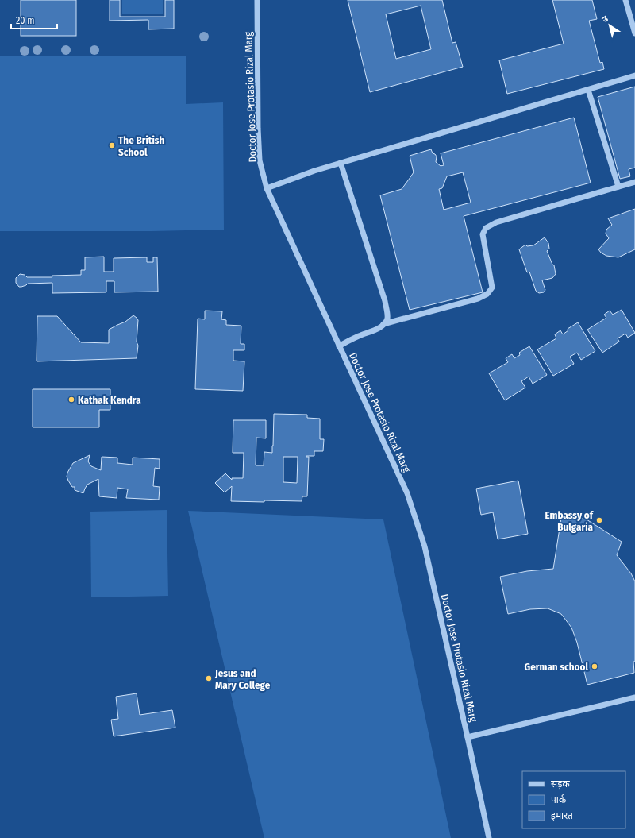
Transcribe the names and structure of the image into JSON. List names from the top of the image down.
{
  "streets": {
    "street": ["Doctor Jose Protasio Rizal Marg"]
  },
  "places": [
    "The British School",
    "Kathak Kendra",
    "Embassy of Bulgaria",
    "German school",
    "Jesus and Mary College"
  ],
  "legend": ["सड़क", "पार्क", "इमारत"],
  "scale_bar": "20 m",
  "north": "top left"
}
